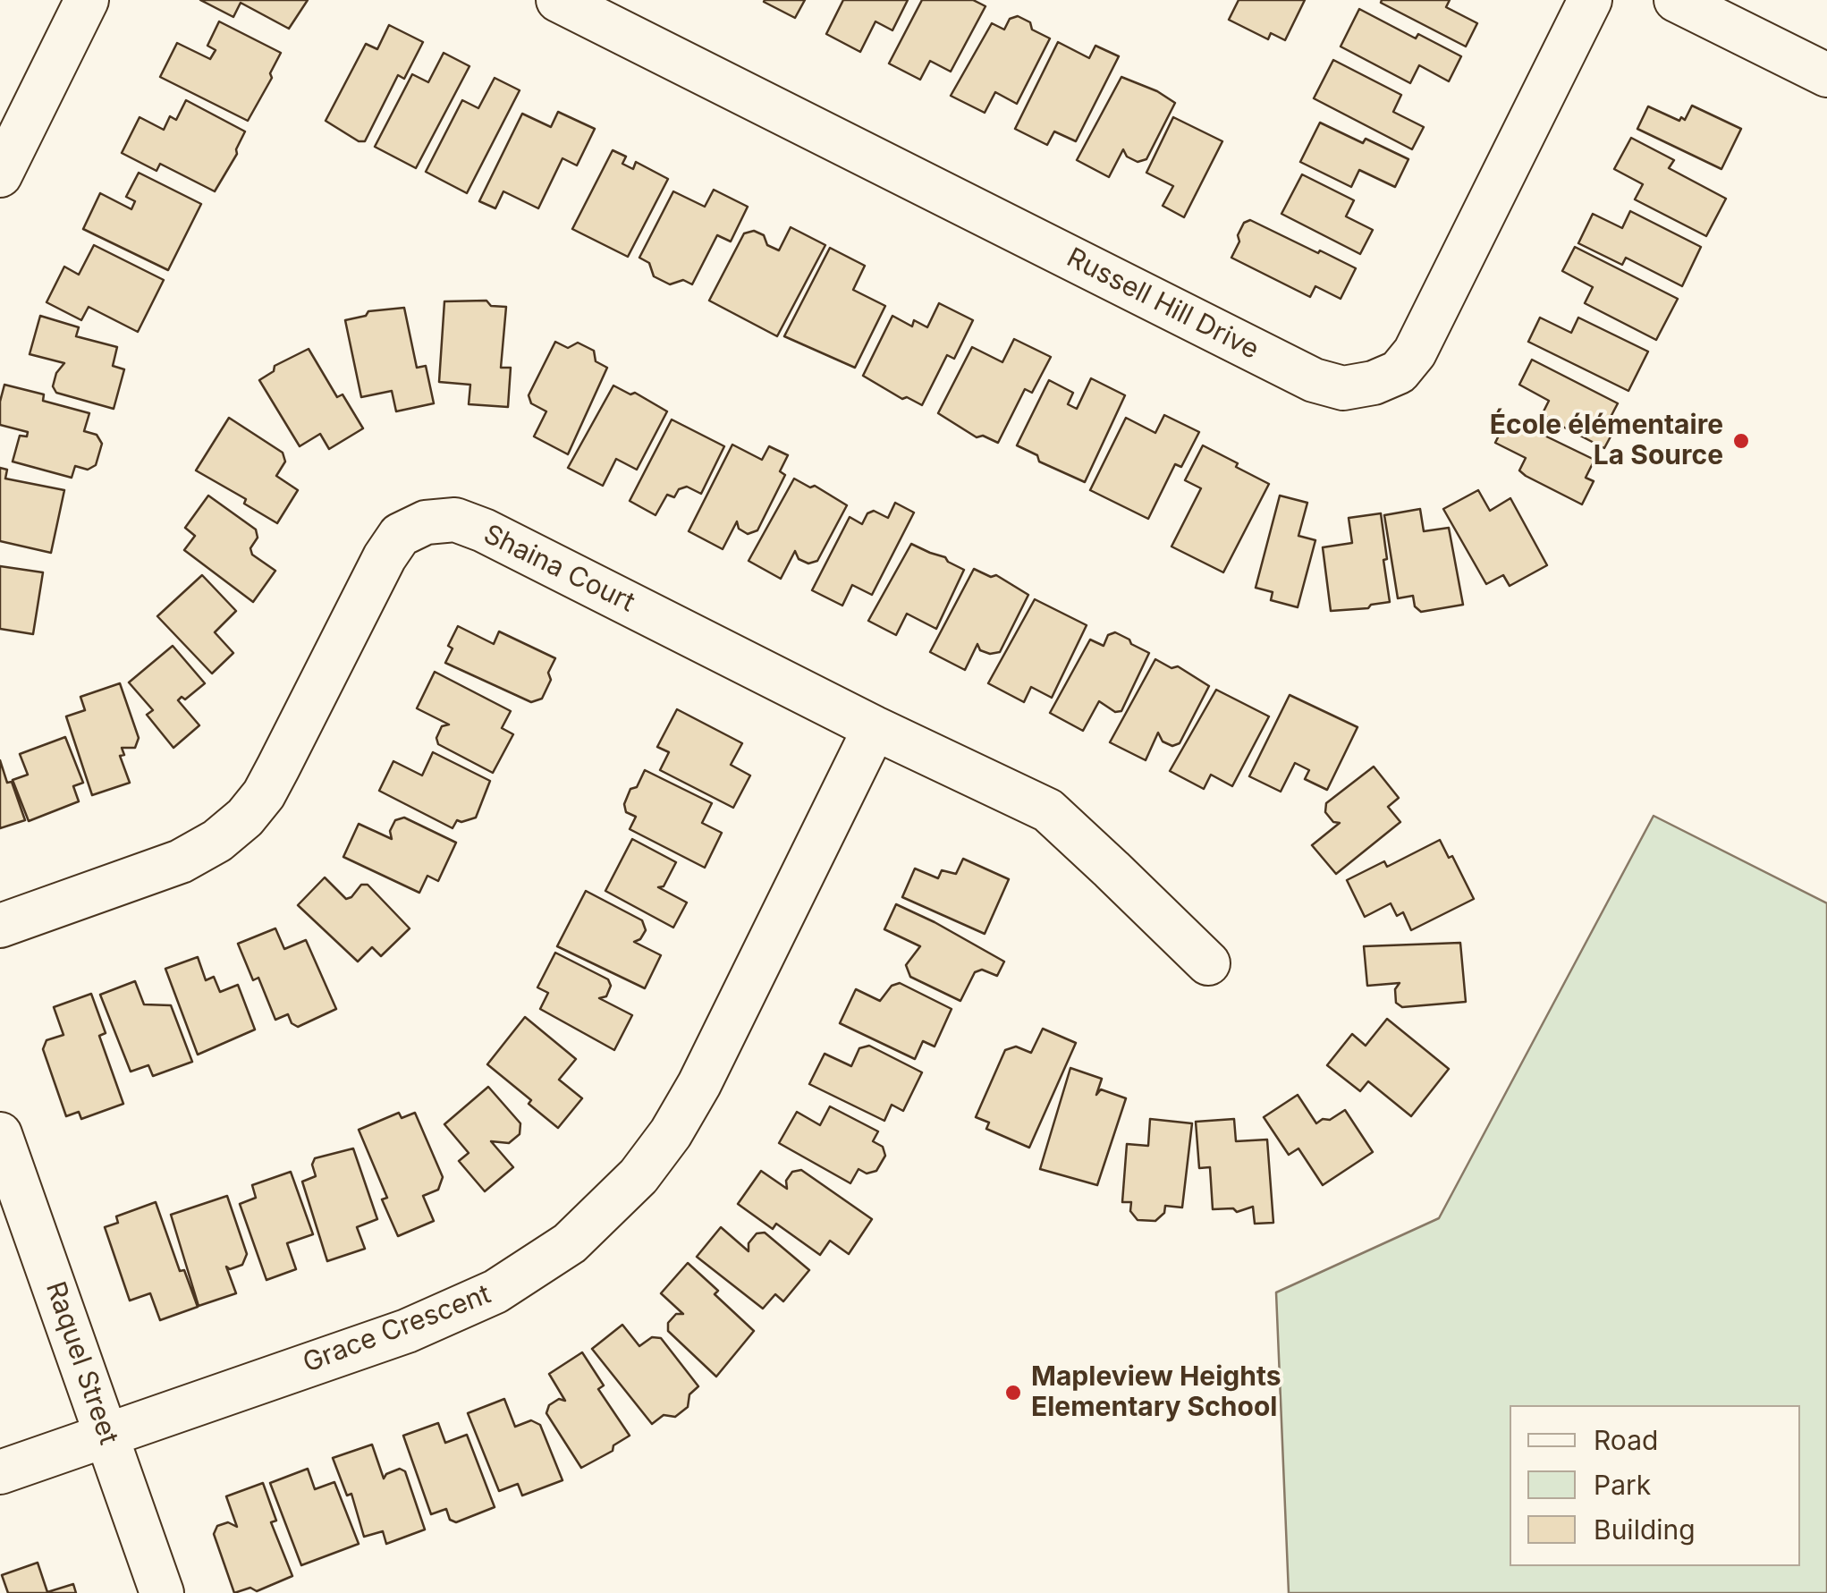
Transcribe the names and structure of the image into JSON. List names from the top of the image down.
{
  "streets": {
    "street": [
      "Russell Hill Drive",
      "Shaina Court",
      "Grace Crescent",
      "Raquel Street"
    ]
  },
  "crossings": [
    ["Shaina Court", "Grace Crescent"],
    ["Grace Crescent", "Raquel Street"]
  ],
  "places": ["École élémentaire La Source", "Mapleview Heights Elementary School"],
  "legend": ["Road", "Park", "Building"]
}
